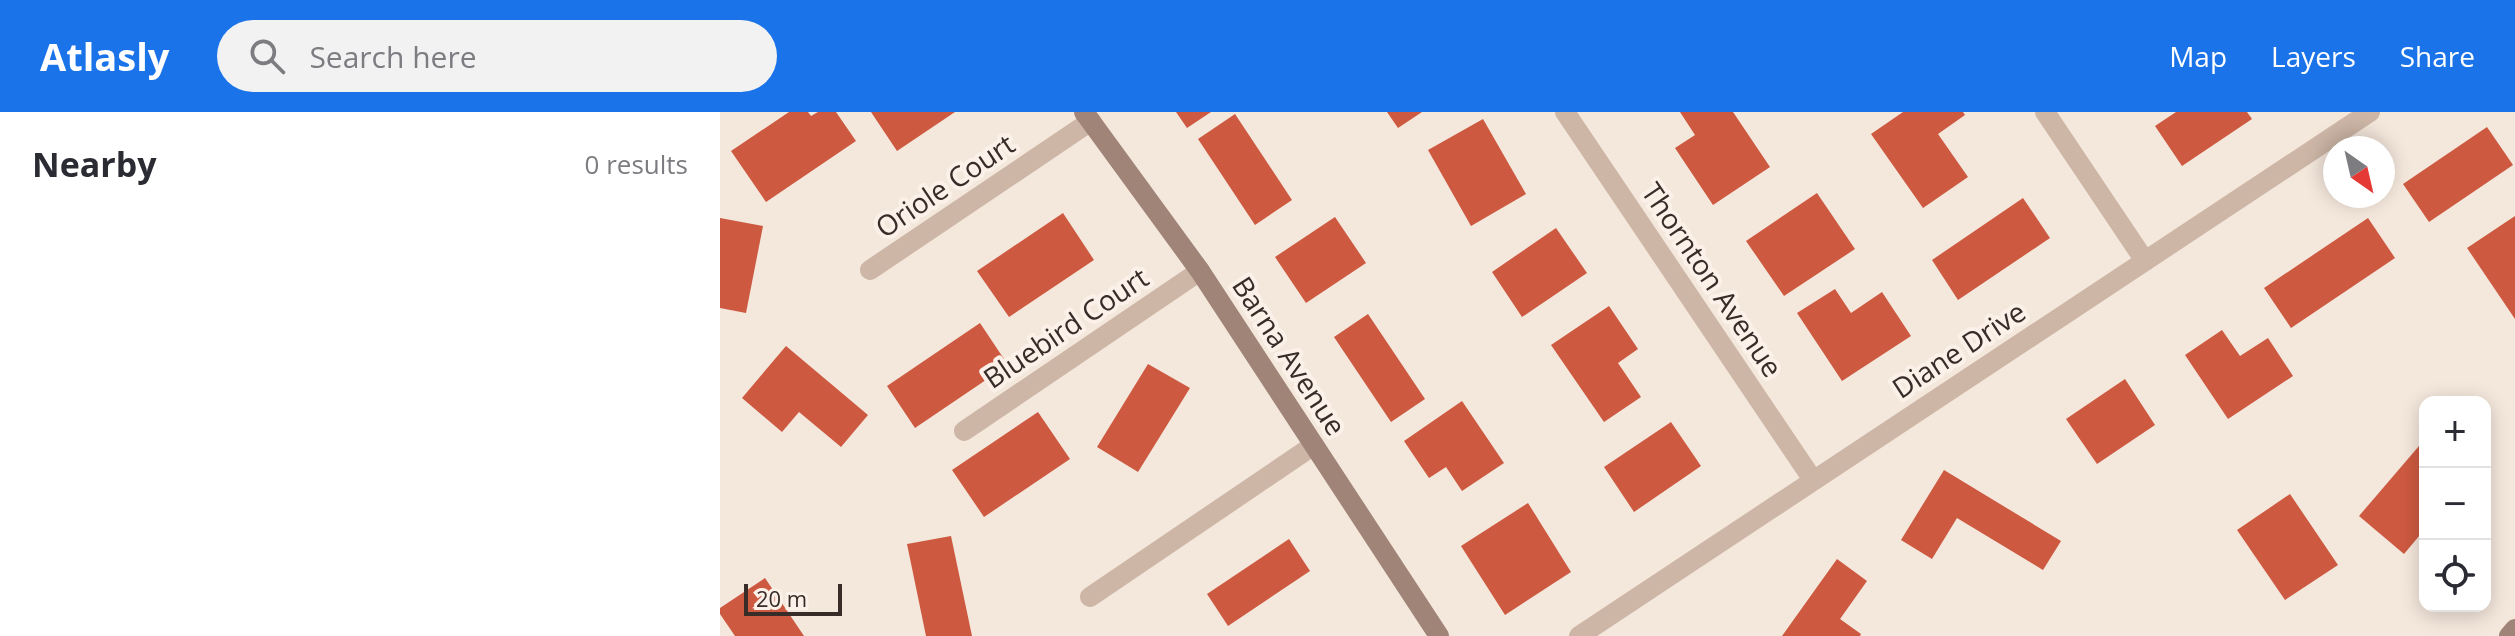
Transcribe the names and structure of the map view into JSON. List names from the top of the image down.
{
  "streets": {
    "street": [
      "Oriole Court",
      "Thornton Avenue",
      "Bluebird Court",
      "Diane Drive",
      "Barna Avenue"
    ]
  },
  "crossings": [
    ["Oriole Court", "Barna Avenue"],
    ["Thornton Avenue", "Diane Drive"],
    ["Bluebird Court", "Barna Avenue"]
  ],
  "scale_bar": "20 m",
  "north": "bottom right",
  "page": {
    "header": "Atlasly",
    "search": "Search here",
    "nav": ["Map", "Layers", "Share"],
    "heading": ["Nearby", "0 results"],
    "map_buttons": ["+", "−"],
    "scale": "20 m"
  }
}
